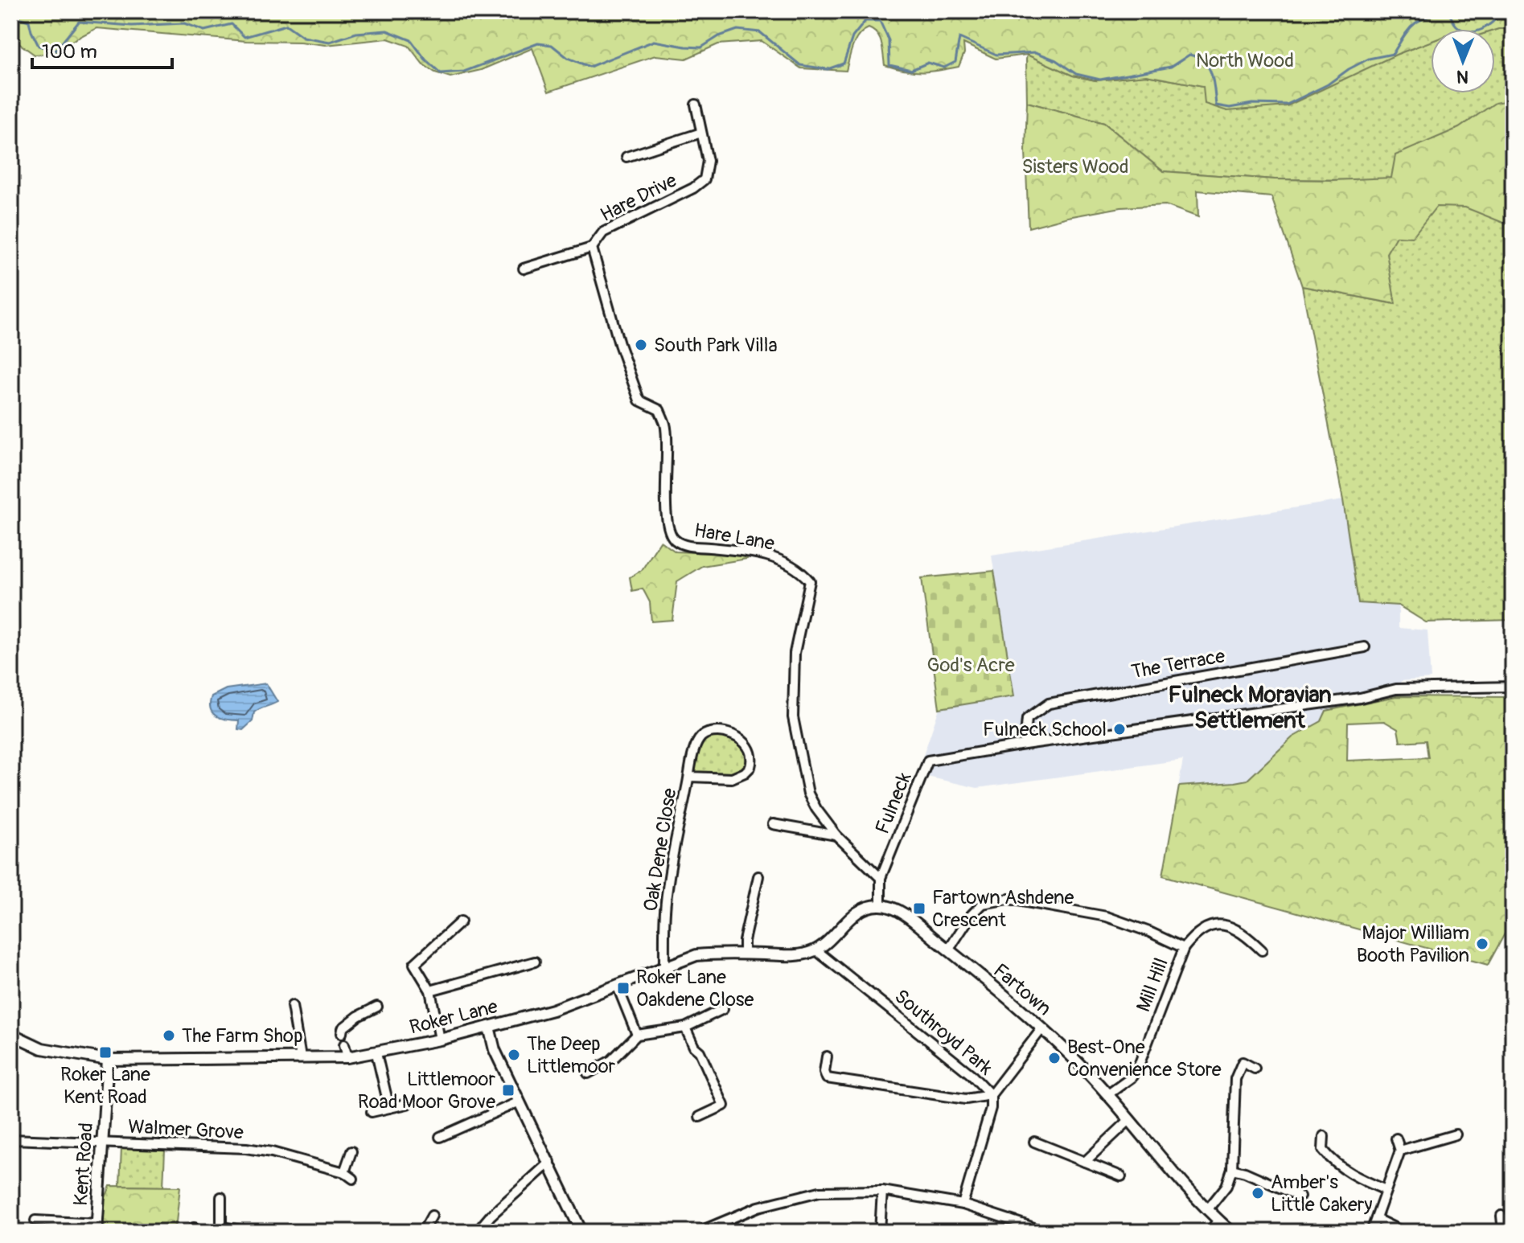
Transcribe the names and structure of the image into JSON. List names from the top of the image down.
{
  "streets": {
    "street": [
      "Hare Drive",
      "Hare Lane",
      "The Terrace",
      "Fulneck",
      "Oak Dene Close",
      "Mill Hill",
      "Fartown",
      "Roker Lane",
      "Southroyd Park",
      "Walmer Grove",
      "Kent Road"
    ]
  },
  "crossings": [
    ["Hare Drive", "Hare Lane"],
    ["Hare Lane", "Fulneck"],
    ["The Terrace", "Fulneck"],
    ["Fulneck", "Fartown"],
    ["Oak Dene Close", "Roker Lane"],
    ["Mill Hill", "Fartown"],
    ["Roker Lane", "Southroyd Park"],
    ["Roker Lane", "Kent Road"],
    ["Walmer Grove", "Kent Road"]
  ],
  "districts": ["Fulneck Moravian Settlement"],
  "parks": ["North Wood", "Sisters Wood", "God's Acre"],
  "places": {
    "other": [
      "South Park Villa",
      "Fulneck School",
      "Major William Booth Pavilion",
      "The Farm Shop",
      "The Deep Littlemoor",
      "Best-One Convenience Store",
      "Amber's Little Cakery"
    ],
    "transit": [
      "Fartown Ashdene Crescent",
      "Roker Lane Oakdene Close",
      "Roker Lane Kent Road",
      "Littlemoor Road Moor Grove"
    ]
  },
  "scale_bar": "100 m",
  "north": "bottom"
}
